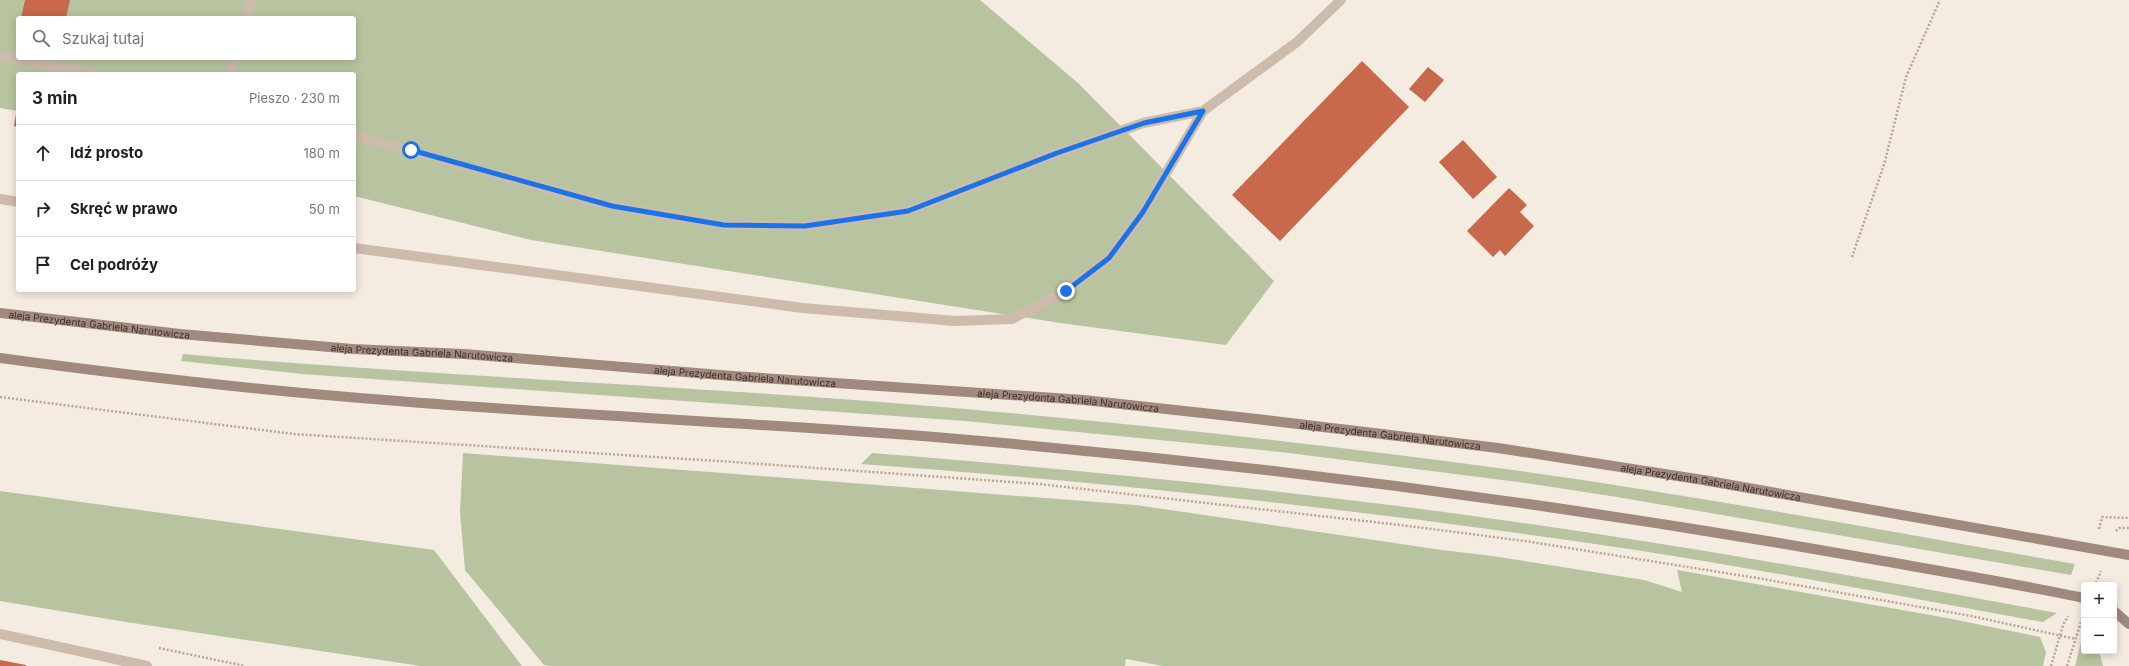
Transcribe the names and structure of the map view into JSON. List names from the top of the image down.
{
  "streets": {
    "street": ["aleja Prezydenta Gabriela Narutowicza"]
  },
  "page": {
    "search": "Szukaj tutaj",
    "heading": ["3 min", "Pieszo · 230 m"],
    "list": [
      ["Idź prosto", "180 m"],
      ["Skręć w prawo", "50 m"],
      "Cel podróży"
    ],
    "map_buttons": ["+", "−"]
  }
}
